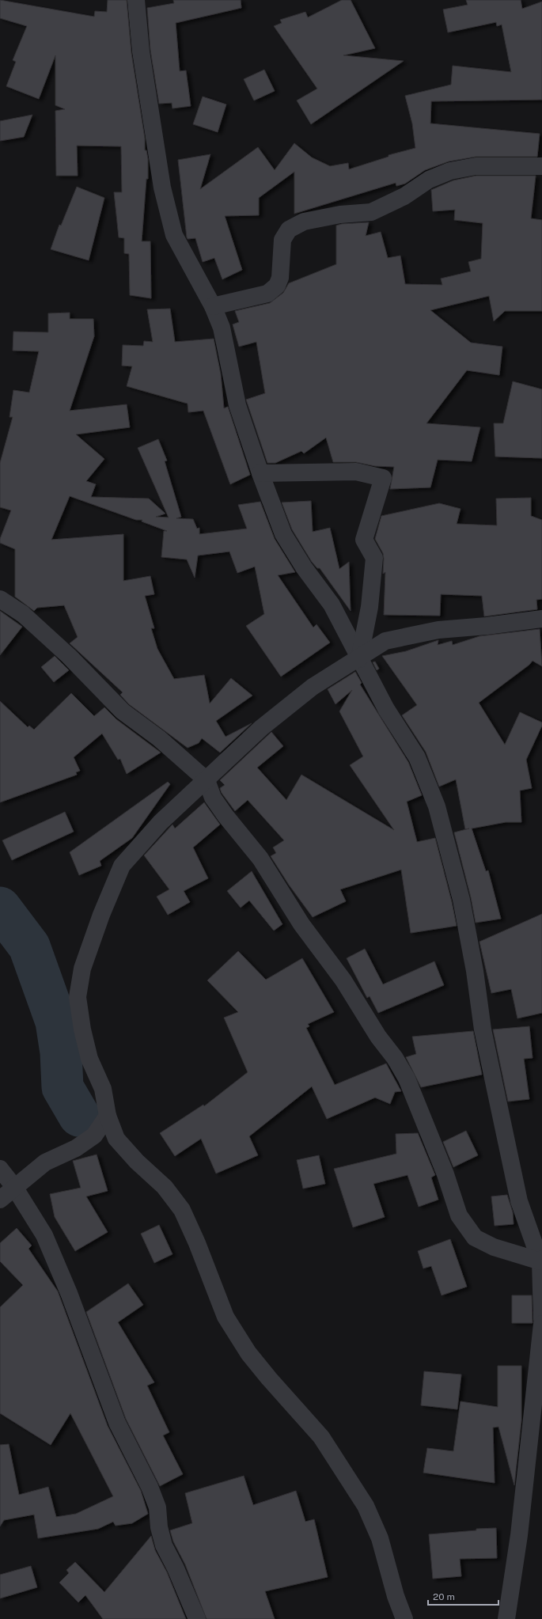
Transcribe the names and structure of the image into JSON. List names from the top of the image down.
{
  "scale_bar": "20 m"
}
